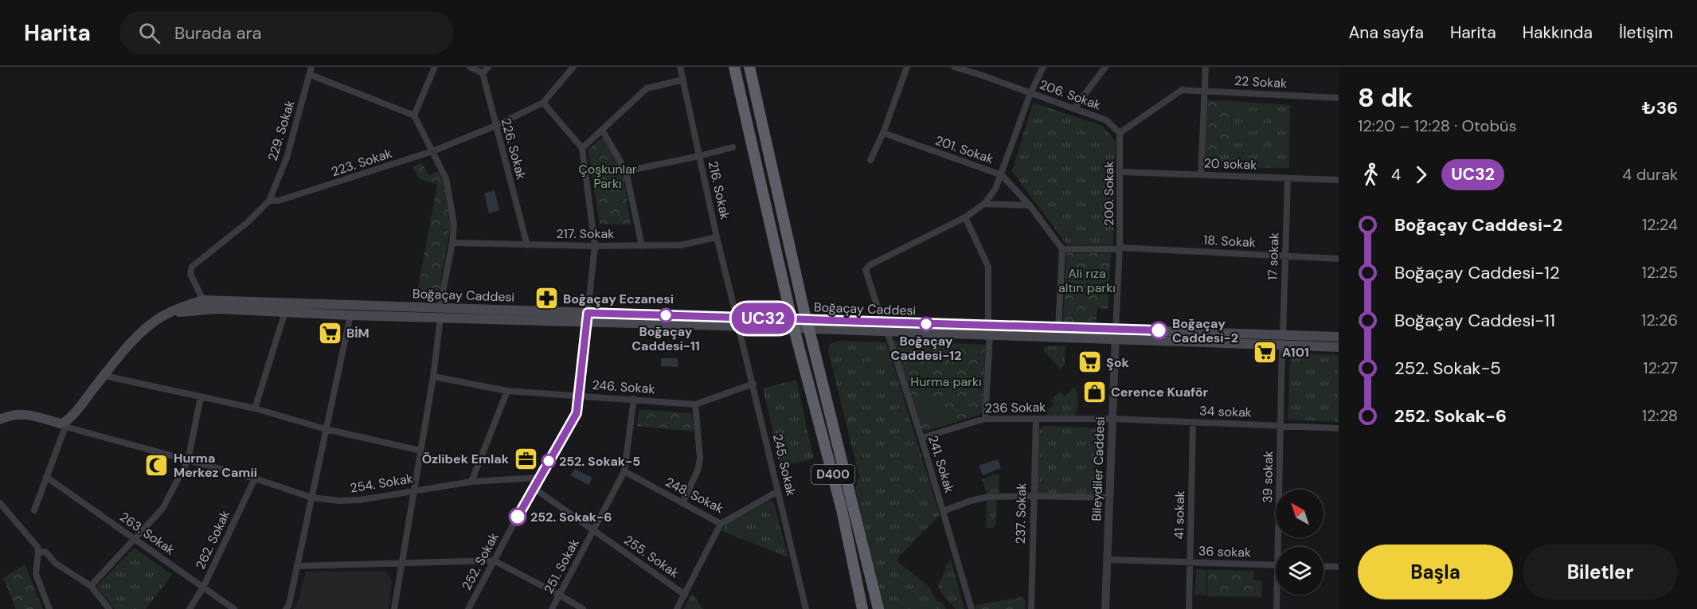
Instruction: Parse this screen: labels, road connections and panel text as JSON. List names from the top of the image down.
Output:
{
  "streets": {
    "highway": ["D400"],
    "main road": ["Boğaçay Caddesi"],
    "street": [
      "22 Sokak",
      "206. Sokak",
      "229. Sokak",
      "226. Sokak",
      "201. Sokak",
      "223. Sokak",
      "20 sokak",
      "216. Sokak",
      "200. Sokak",
      "217. Sokak",
      "18. Sokak",
      "17 sokak",
      "246. Sokak",
      "236 Sokak",
      "34 sokak",
      "241. Sokak",
      "245. Sokak",
      "Bileydiler Caddesi",
      "39 sokak",
      "254. Sokak",
      "248. Sokak",
      "237. Sokak",
      "41 sokak",
      "263. Sokak",
      "262. Sokak",
      "36 sokak",
      "255. Sokak",
      "252. Sokak",
      "251. Sokak"
    ]
  },
  "crossings": [
    ["22 Sokak", "206. Sokak"],
    ["22 Sokak", "200. Sokak"],
    ["206. Sokak", "200. Sokak"],
    ["229. Sokak", "223. Sokak"],
    ["226. Sokak", "223. Sokak"],
    ["226. Sokak", "217. Sokak"],
    ["201. Sokak", "18. Sokak"],
    ["20 sokak", "200. Sokak"],
    ["20 sokak", "17 sokak"],
    ["216. Sokak", "217. Sokak"],
    ["216. Sokak", "Boğaçay Caddesi"],
    ["216. Sokak", "245. Sokak"],
    ["200. Sokak", "18. Sokak"],
    ["200. Sokak", "Boğaçay Caddesi"],
    ["200. Sokak", "Bileydiler Caddesi"],
    ["217. Sokak", "252. Sokak"],
    ["18. Sokak", "17 sokak"],
    ["17 sokak", "Boğaçay Caddesi"],
    ["17 sokak", "39 sokak"],
    ["Boğaçay Caddesi", "241. Sokak"],
    ["Boğaçay Caddesi", "245. Sokak"],
    ["Boğaçay Caddesi", "Bileydiler Caddesi"],
    ["Boğaçay Caddesi", "39 sokak"],
    ["Boğaçay Caddesi", "254. Sokak"],
    ["Boğaçay Caddesi", "252. Sokak"],
    ["246. Sokak", "245. Sokak"],
    ["246. Sokak", "252. Sokak"],
    ["246. Sokak", "251. Sokak"],
    ["236 Sokak", "34 sokak"],
    ["236 Sokak", "241. Sokak"],
    ["236 Sokak", "Bileydiler Caddesi"],
    ["236 Sokak", "237. Sokak"],
    ["34 sokak", "Bileydiler Caddesi"],
    ["34 sokak", "39 sokak"],
    ["34 sokak", "41 sokak"],
    ["245. Sokak", "248. Sokak"],
    ["Bileydiler Caddesi", "36 sokak"],
    ["254. Sokak", "262. Sokak"],
    ["254. Sokak", "252. Sokak"],
    ["248. Sokak", "251. Sokak"],
    ["41 sokak", "36 sokak"],
    ["263. Sokak", "262. Sokak"],
    ["255. Sokak", "252. Sokak"],
    ["255. Sokak", "251. Sokak"]
  ],
  "parks": ["Çoşkunlar Parkı", "Ali rıza altın parkı", "Hurma parkı"],
  "places": {
    "pharmacy": ["Boğaçay Eczanesi"],
    "other": [
      "Boğaçay Caddesi-11",
      "Boğaçay Caddesi-12",
      "Boğaçay Caddesi-2",
      "252. Sokak-5",
      "252. Sokak-6"
    ],
    "supermarket": ["BİM", "A101", "Şok"],
    "shop": ["Cerence Kuaför"],
    "office": ["Özlibek Emlak"],
    "mosque": ["Hurma Merkez Camii"]
  },
  "lines": ["bus line UC32"],
  "north": "top left",
  "page": {
    "header": "Harita",
    "search": "Burada ara",
    "nav": [
      "Ana sayfa",
      "Harita",
      "Hakkında",
      "İletişim"
    ],
    "on_map": "UC32",
    "heading": ["8 dk", "12:20 – 12:28 · Otobüs", "₺36"],
    "legs": ["4", "UC32", "4 durak"],
    "list": [
      {
        "name": "Boğaçay Caddesi-2",
        "value": "12:24"
      },
      {
        "name": "Boğaçay Caddesi-12",
        "value": "12:25"
      },
      {
        "name": "Boğaçay Caddesi-11",
        "value": "12:26"
      },
      {
        "name": "252. Sokak-5",
        "value": "12:27"
      },
      {
        "name": "252. Sokak-6",
        "value": "12:28"
      }
    ],
    "buttons": ["Başla", "Biletler"]
  }
}
